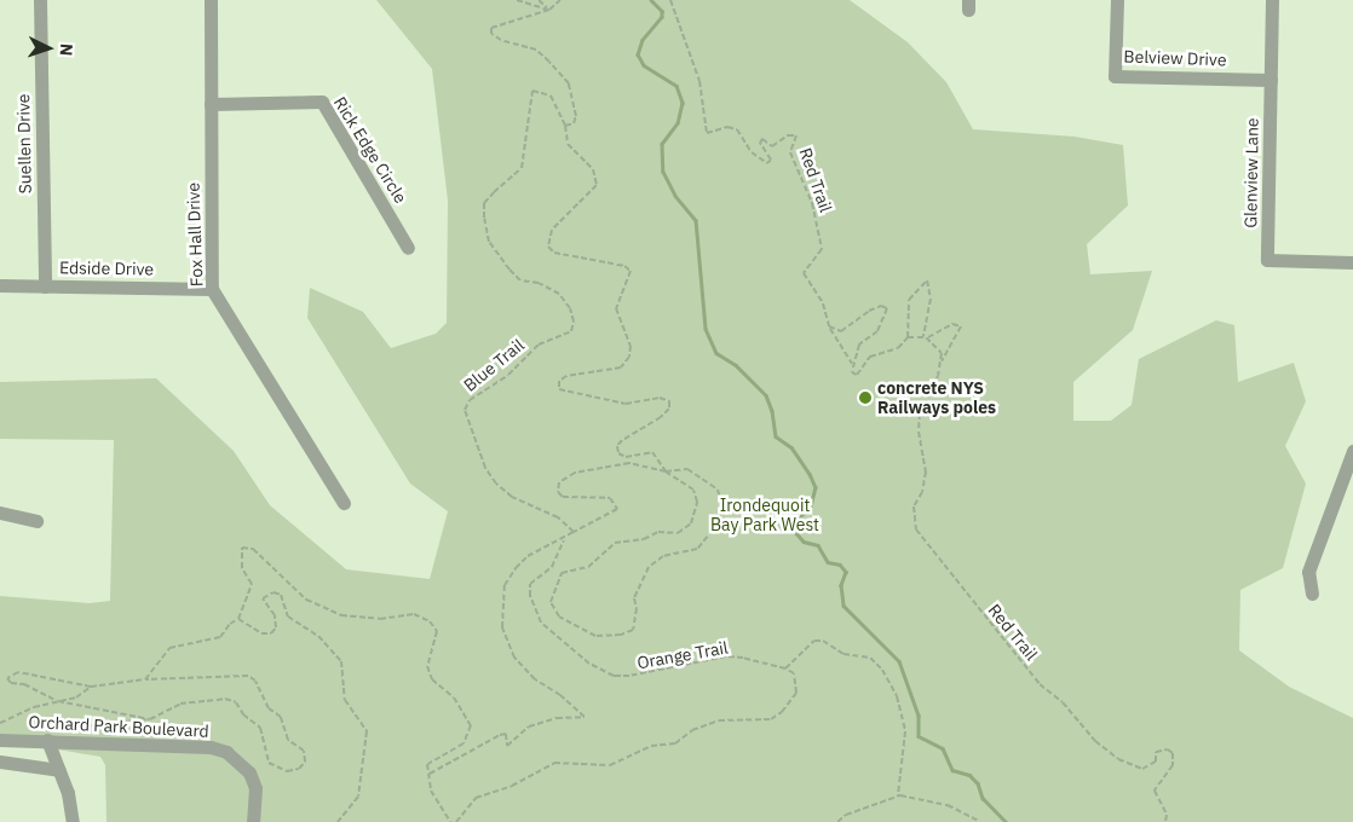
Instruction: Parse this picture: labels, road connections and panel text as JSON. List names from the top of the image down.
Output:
{
  "streets": {
    "street": [
      "Belview Drive",
      "Suellen Drive",
      "Rick Edge Circle",
      "Glenview Lane",
      "Fox Hall Drive",
      "Edside Drive",
      "Orchard Park Boulevard"
    ],
    "path": ["Red Trail", "Blue Trail", "Orange Trail"]
  },
  "crossings": [
    ["Belview Drive", "Glenview Lane"],
    ["Suellen Drive", "Edside Drive"],
    ["Rick Edge Circle", "Fox Hall Drive"],
    ["Fox Hall Drive", "Edside Drive"]
  ],
  "parks": ["Irondequoit Bay Park West"],
  "places": ["concrete NYS Railways poles"],
  "north": "right"
}
